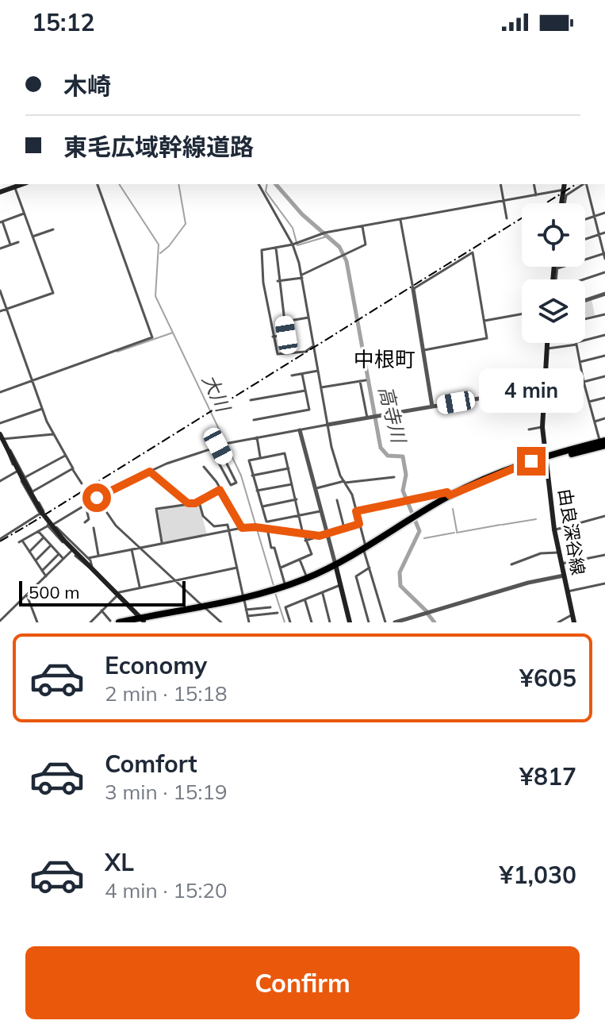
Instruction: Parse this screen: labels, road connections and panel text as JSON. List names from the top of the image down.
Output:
{
  "streets": {
    "main road": ["由良深谷線"]
  },
  "districts": ["中根町"],
  "water": ["大川", "高寺川"],
  "scale_bar": "500 m",
  "page": {
    "status": "15:12",
    "banner": ["木崎", "東毛広域幹線道路"],
    "bubble": "4 min",
    "scale": "500 m",
    "list": [
      {
        "name": "Economy",
        "note": "2 min · 15:18",
        "value": "¥605"
      },
      {
        "name": "Comfort",
        "note": "3 min · 15:19",
        "value": "¥817"
      },
      {
        "name": "XL",
        "note": "4 min · 15:20",
        "value": "¥1,030"
      }
    ],
    "buttons": "Confirm"
  }
}
